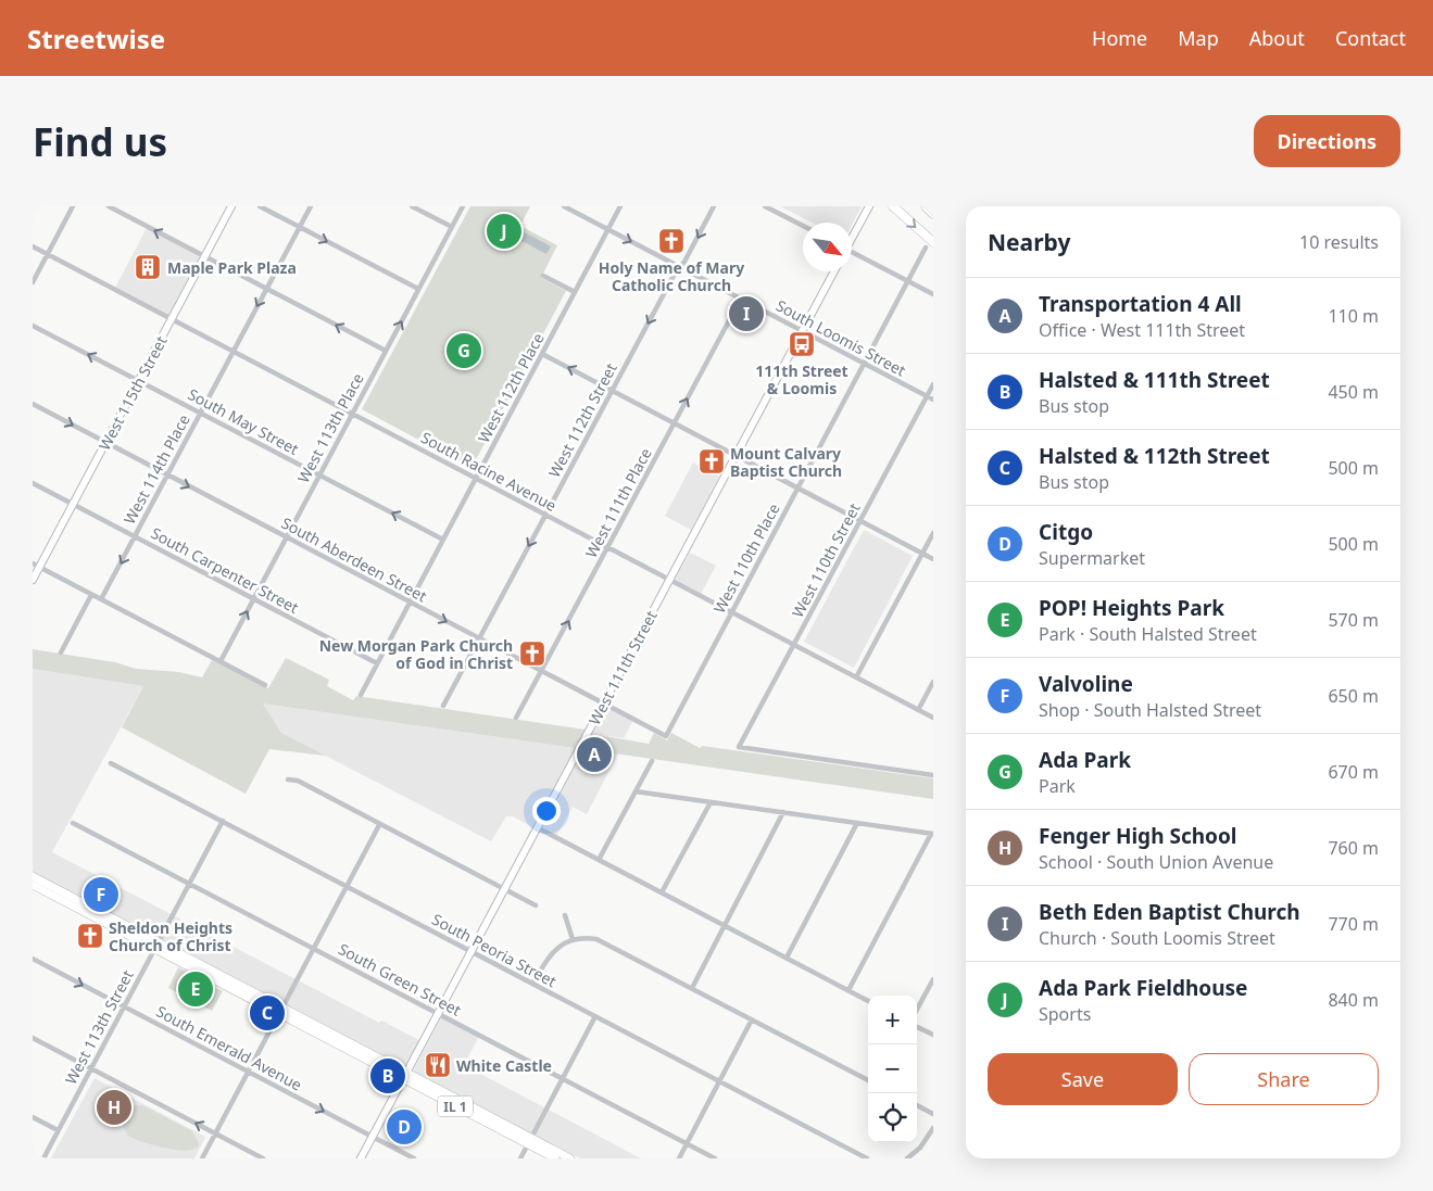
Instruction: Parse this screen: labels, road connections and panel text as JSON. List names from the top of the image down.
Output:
{
  "streets": {
    "main road": ["West 115th Street", "West 111th Street", "IL 1"],
    "street": [
      "South Loomis Street",
      "West 112th Place",
      "West 112th Street",
      "South May Street",
      "West 113th Place",
      "West 114th Place",
      "South Racine Avenue",
      "West 111th Place",
      "West 110th Place",
      "South Aberdeen Street",
      "West 110th Street",
      "South Carpenter Street",
      "South Peoria Street",
      "South Green Street",
      "West 113th Street",
      "South Emerald Avenue"
    ]
  },
  "crossings": [
    ["South Loomis Street", "West 112th Place"],
    ["South Loomis Street", "West 112th Street"],
    ["South Loomis Street", "West 111th Place"],
    ["South Loomis Street", "West 110th Place"],
    ["South Loomis Street", "West 110th Street"],
    ["South Loomis Street", "West 111th Street"],
    ["West 112th Place", "South May Street"],
    ["West 112th Place", "South Racine Avenue"],
    ["West 112th Place", "South Aberdeen Street"],
    ["West 112th Place", "South Carpenter Street"],
    ["West 115th Street", "South May Street"],
    ["West 115th Street", "South Racine Avenue"],
    ["West 115th Street", "South Aberdeen Street"],
    ["West 115th Street", "South Carpenter Street"],
    ["West 112th Street", "South Racine Avenue"],
    ["West 112th Street", "South Aberdeen Street"],
    ["South May Street", "West 113th Place"],
    ["South May Street", "West 114th Place"],
    ["West 113th Place", "South Racine Avenue"],
    ["West 113th Place", "South Aberdeen Street"],
    ["West 113th Place", "South Carpenter Street"],
    ["West 114th Place", "South Racine Avenue"],
    ["West 114th Place", "South Aberdeen Street"],
    ["West 114th Place", "South Carpenter Street"],
    ["South Racine Avenue", "West 111th Place"],
    ["South Racine Avenue", "West 110th Place"],
    ["South Racine Avenue", "West 110th Street"],
    ["South Racine Avenue", "West 111th Street"],
    ["West 111th Place", "South Aberdeen Street"],
    ["West 110th Place", "South Aberdeen Street"],
    ["South Aberdeen Street", "West 111th Street"],
    ["West 111th Street", "South Peoria Street"],
    ["West 111th Street", "South Green Street"],
    ["West 111th Street", "South Emerald Avenue"],
    ["West 111th Street", "IL 1"],
    ["South Peoria Street", "West 113th Street"],
    ["South Green Street", "West 113th Street"],
    ["West 113th Street", "South Emerald Avenue"],
    ["West 113th Street", "IL 1"]
  ],
  "one_way": [
    "West 112th Street",
    "South May Street",
    "West 111th Place",
    "South Aberdeen Street",
    "South Emerald Avenue"
  ],
  "places": {
    "church": [
      "Holy Name of Mary Catholic Church",
      "Mount Calvary Baptist Church",
      "New Morgan Park Church of God in Christ",
      "Sheldon Heights Church of Christ"
    ],
    "building": ["Maple Park Plaza"],
    "bus stop": ["111th Street & Loomis"],
    "restaurant": ["White Castle"]
  },
  "north": "bottom right",
  "page": {
    "header": "Streetwise",
    "nav": [
      "Home",
      "Map",
      "About",
      "Contact"
    ],
    "buttons": [
      "Directions",
      ["Save", "Share"]
    ],
    "title": "Find us",
    "heading": ["Nearby", "10 results"],
    "pins": [
      "J",
      "I",
      "G",
      "A",
      "F",
      "E",
      "C",
      "B",
      "H",
      "D"
    ],
    "list": [
      {
        "mark": "A",
        "name": "Transportation 4 All",
        "note": "Office · West 111th Street",
        "value": "110 m"
      },
      {
        "mark": "B",
        "name": "Halsted & 111th Street",
        "note": "Bus stop",
        "value": "450 m"
      },
      {
        "mark": "C",
        "name": "Halsted & 112th Street",
        "note": "Bus stop",
        "value": "500 m"
      },
      {
        "mark": "D",
        "name": "Citgo",
        "note": "Supermarket",
        "value": "500 m"
      },
      {
        "mark": "E",
        "name": "POP! Heights Park",
        "note": "Park · South Halsted Street",
        "value": "570 m"
      },
      {
        "mark": "F",
        "name": "Valvoline",
        "note": "Shop · South Halsted Street",
        "value": "650 m"
      },
      {
        "mark": "G",
        "name": "Ada Park",
        "note": "Park",
        "value": "670 m"
      },
      {
        "mark": "H",
        "name": "Fenger High School",
        "note": "School · South Union Avenue",
        "value": "760 m"
      },
      {
        "mark": "I",
        "name": "Beth Eden Baptist Church",
        "note": "Church · South Loomis Street",
        "value": "770 m"
      },
      {
        "mark": "J",
        "name": "Ada Park Fieldhouse",
        "note": "Sports",
        "value": "840 m"
      }
    ],
    "map_buttons": ["+", "−"]
  }
}
